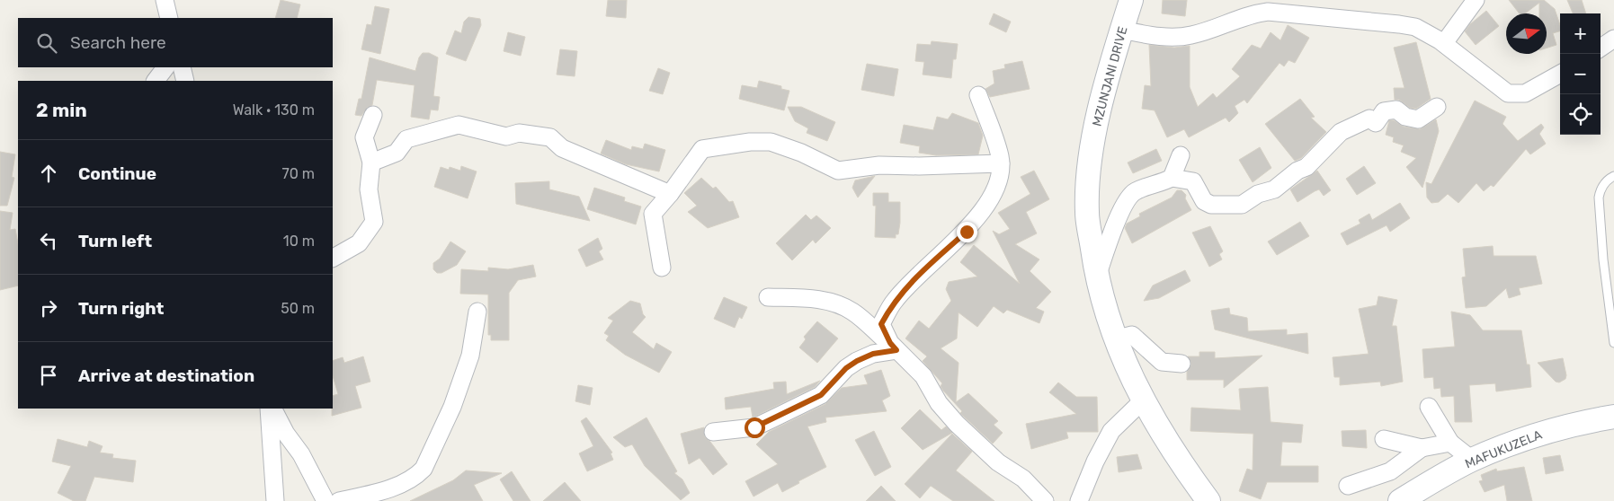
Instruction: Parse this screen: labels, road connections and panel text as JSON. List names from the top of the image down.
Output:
{
  "streets": {
    "main road": ["MZUNJANI DRIVE", "MAFUKUZELA"]
  },
  "north": "right",
  "page": {
    "map_buttons": ["+", "−"],
    "search": "Search here",
    "heading": ["2 min", "Walk · 130 m"],
    "list": [
      ["Continue", "70 m"],
      ["Turn left", "10 m"],
      ["Turn right", "50 m"],
      "Arrive at destination"
    ]
  }
}
